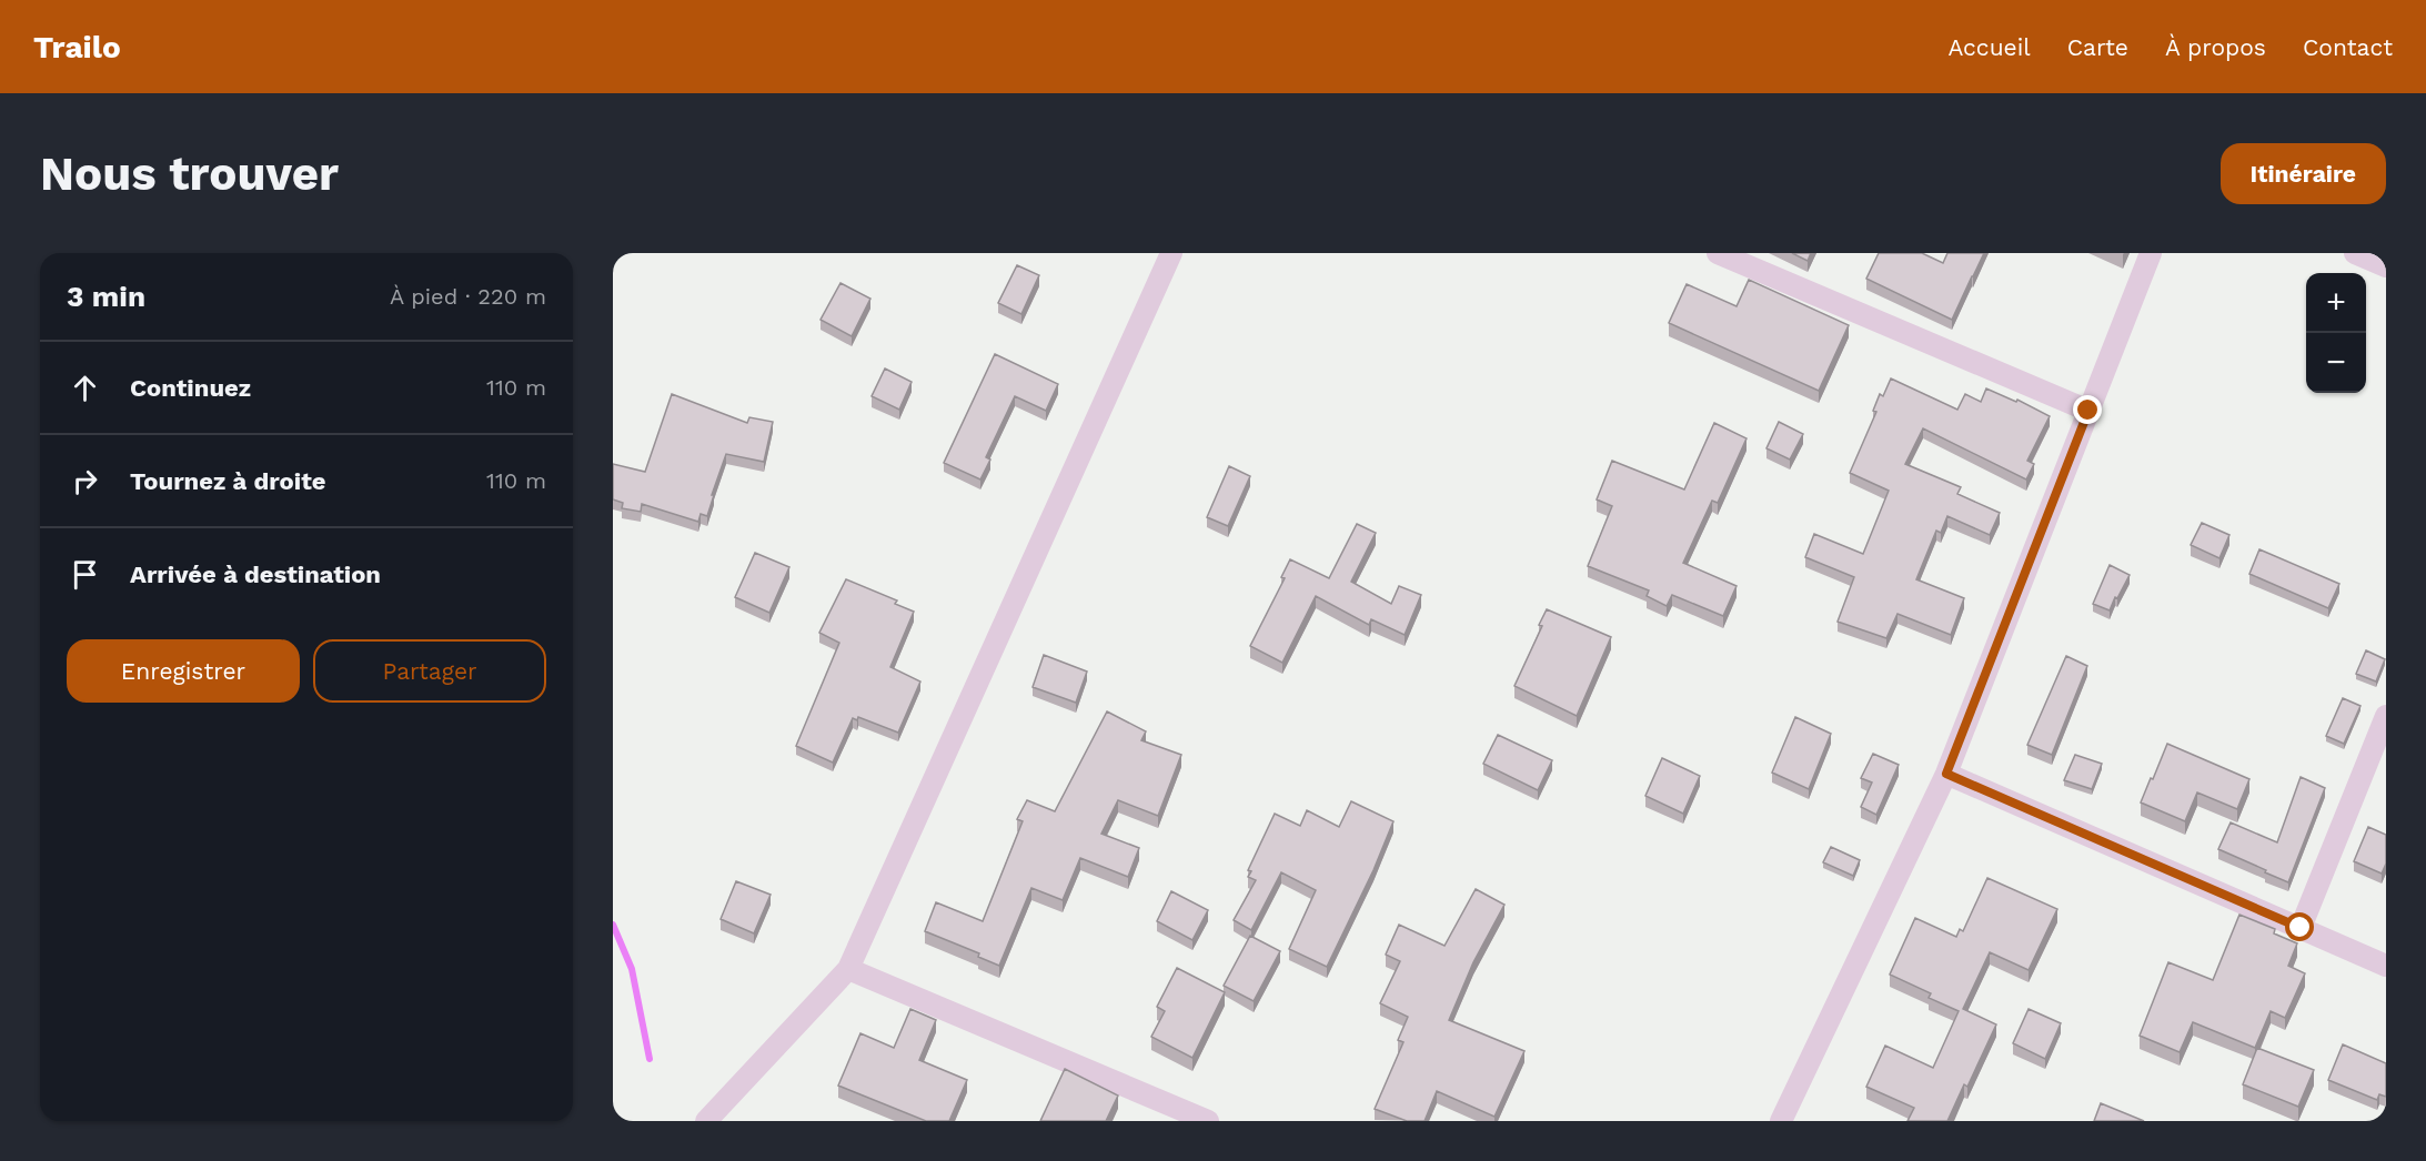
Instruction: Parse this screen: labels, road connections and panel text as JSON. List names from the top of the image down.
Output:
{
  "page": {
    "header": "Trailo",
    "nav": [
      "Accueil",
      "Carte",
      "À propos",
      "Contact"
    ],
    "buttons": [
      "Itinéraire",
      ["Enregistrer", "Partager"]
    ],
    "title": "Nous trouver",
    "heading": ["3 min", "À pied · 220 m"],
    "map_buttons": ["+", "−"],
    "list": [
      ["Continuez", "110 m"],
      ["Tournez à droite", "110 m"],
      "Arrivée à destination"
    ]
  }
}
